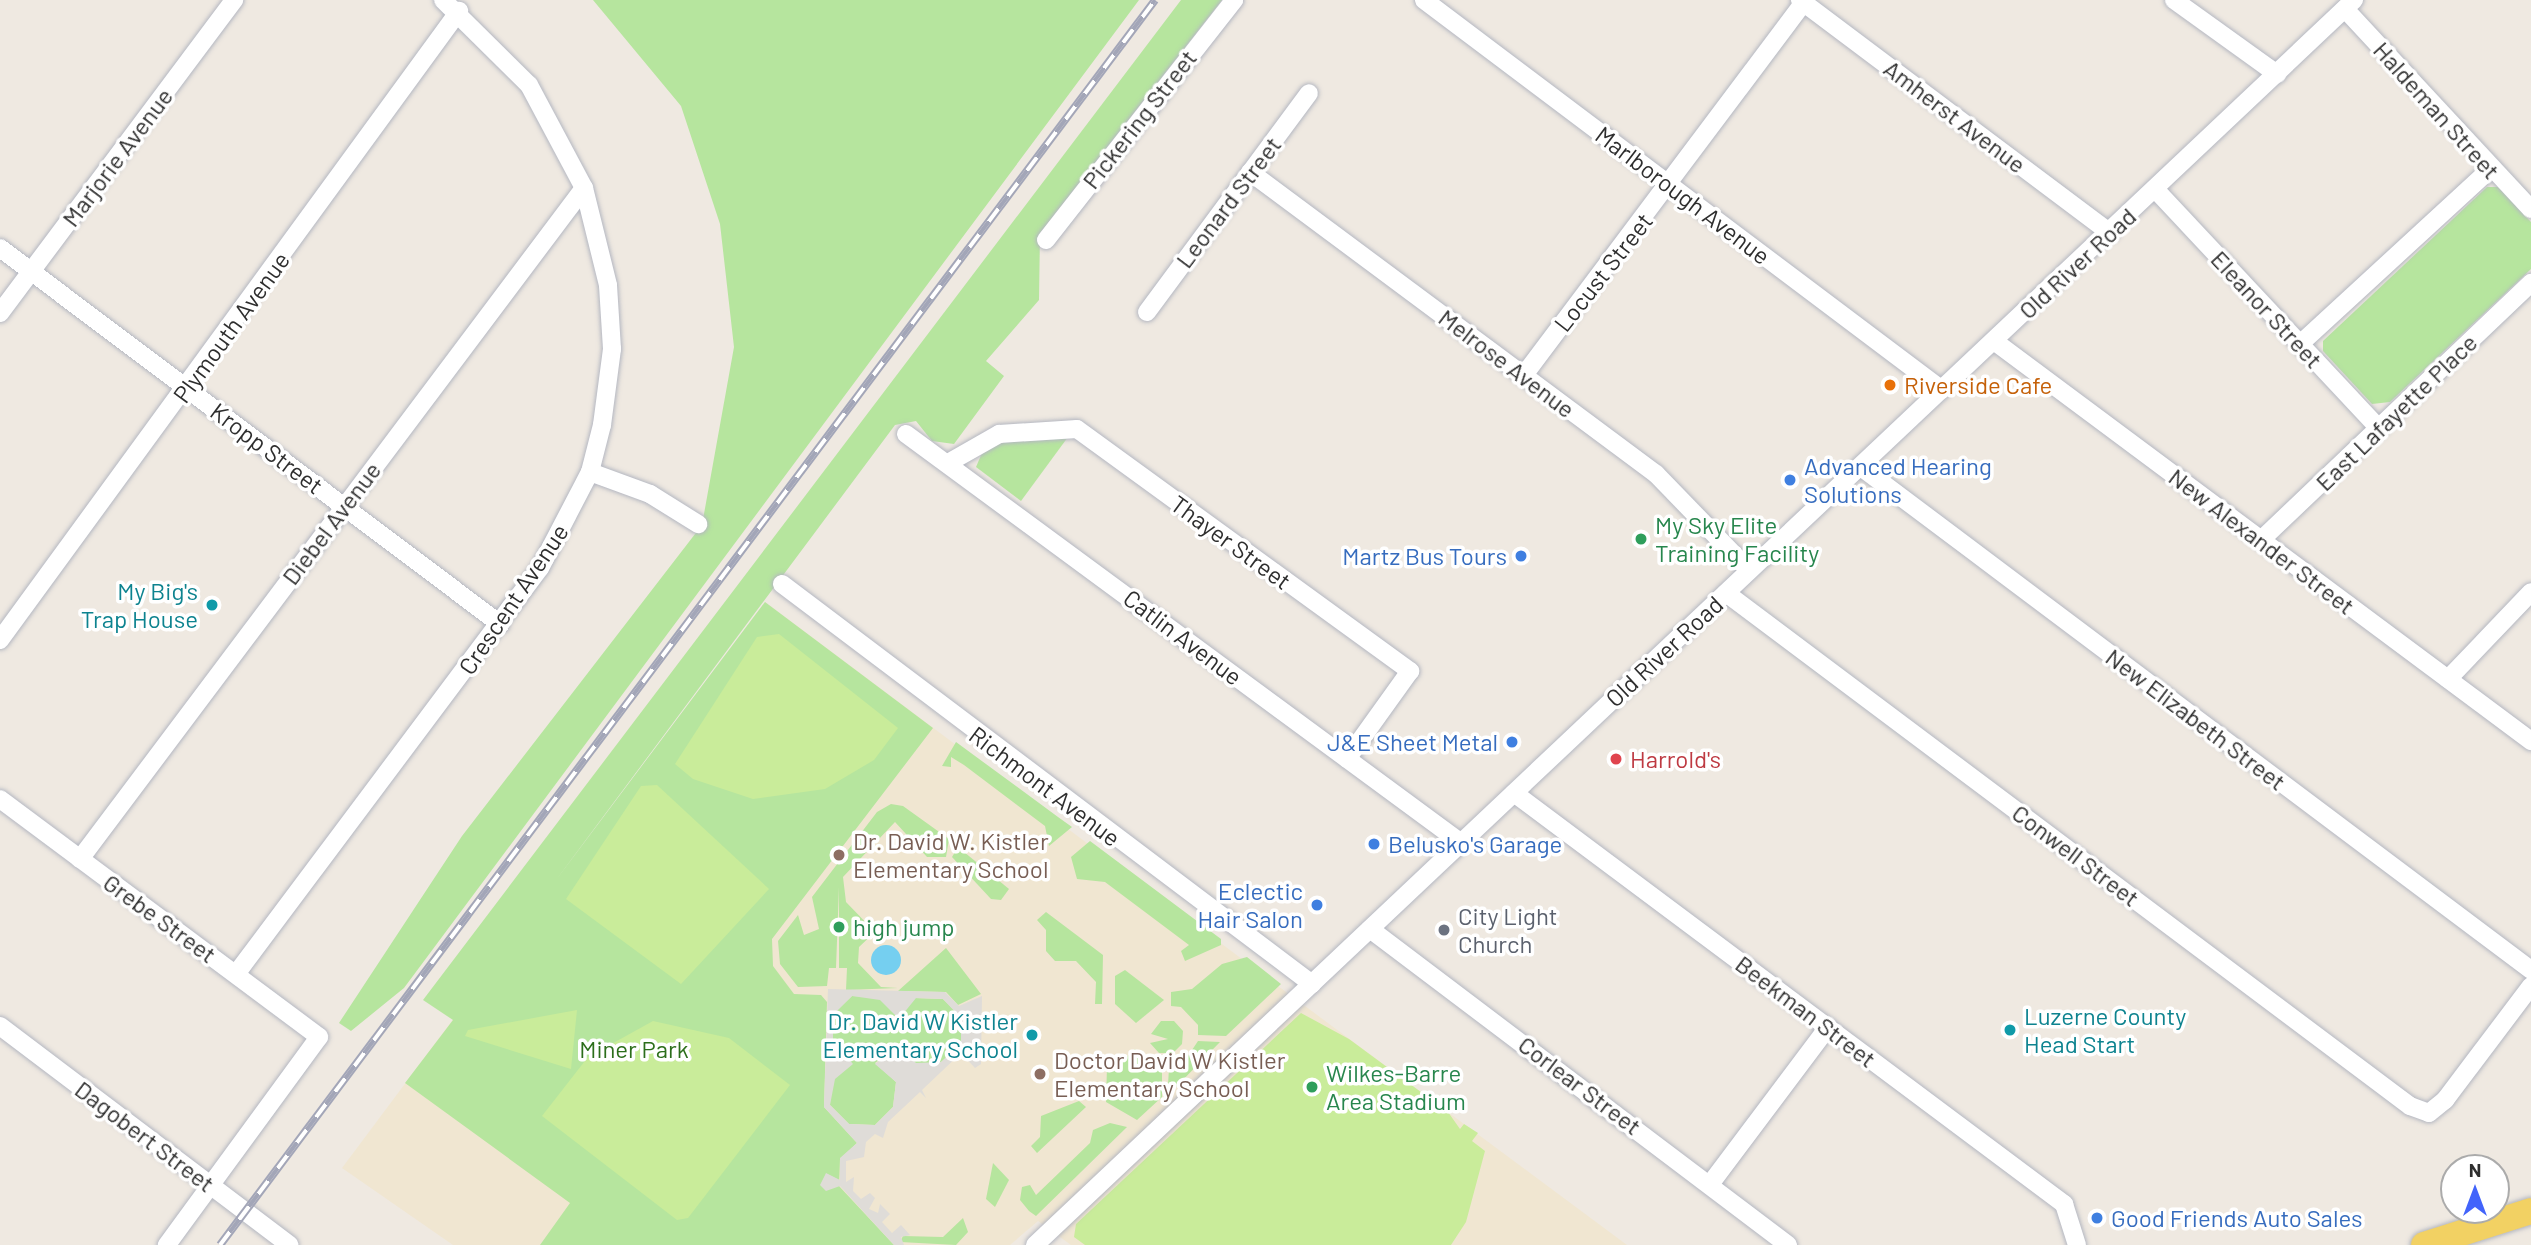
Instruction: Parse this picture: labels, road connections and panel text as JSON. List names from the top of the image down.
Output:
{
  "streets": {
    "street": [
      "Haldeman Street",
      "Amherst Avenue",
      "Pickering Street",
      "Marjorie Avenue",
      "Marlborough Avenue",
      "Leonard Street",
      "Old River Road",
      "Locust Street",
      "Eleanor Street",
      "Plymouth Avenue",
      "Melrose Avenue",
      "East Lafayette Place",
      "Kropp Street",
      "Diebel Avenue",
      "New Alexander Street",
      "Thayer Street",
      "Crescent Avenue",
      "Catlin Avenue",
      "New Elizabeth Street",
      "Richmont Avenue",
      "Conwell Street",
      "Grebe Street",
      "Beekman Street",
      "Corlear Street",
      "Dagobert Street"
    ]
  },
  "crossings": [
    ["Haldeman Street", "Old River Road"],
    ["Amherst Avenue", "Old River Road"],
    ["Amherst Avenue", "Locust Street"],
    ["Marjorie Avenue", "Kropp Street"],
    ["Marlborough Avenue", "Old River Road"],
    ["Marlborough Avenue", "Locust Street"],
    ["Leonard Street", "Melrose Avenue"],
    ["Old River Road", "Eleanor Street"],
    ["Old River Road", "Melrose Avenue"],
    ["Old River Road", "New Alexander Street"],
    ["Old River Road", "Catlin Avenue"],
    ["Old River Road", "New Elizabeth Street"],
    ["Old River Road", "Richmont Avenue"],
    ["Old River Road", "Conwell Street"],
    ["Old River Road", "Beekman Street"],
    ["Old River Road", "Corlear Street"],
    ["Locust Street", "Melrose Avenue"],
    ["Eleanor Street", "East Lafayette Place"],
    ["Plymouth Avenue", "Kropp Street"],
    ["Plymouth Avenue", "Crescent Avenue"],
    ["East Lafayette Place", "New Alexander Street"],
    ["Kropp Street", "Diebel Avenue"],
    ["Kropp Street", "Crescent Avenue"],
    ["Diebel Avenue", "Crescent Avenue"],
    ["Diebel Avenue", "Grebe Street"],
    ["Thayer Street", "Catlin Avenue"],
    ["Crescent Avenue", "Grebe Street"],
    ["Grebe Street", "Dagobert Street"]
  ],
  "parks": ["Miner Park"],
  "places": [
    "Riverside Cafe",
    "Advanced Hearing Solutions",
    "My Sky Elite Training Facility",
    "Martz Bus Tours",
    "My Big's Trap House",
    "J&E Sheet Metal",
    "Harrold's",
    "Belusko's Garage",
    "Dr. David W. Kistler Elementary School",
    "Eclectic Hair Salon",
    "high jump",
    "City Light Church",
    "Luzerne County Head Start",
    "Dr. David W Kistler Elementary School",
    "Doctor David W Kistler Elementary School",
    "Wilkes-Barre Area Stadium",
    "Good Friends Auto Sales"
  ],
  "north": "top"
}
